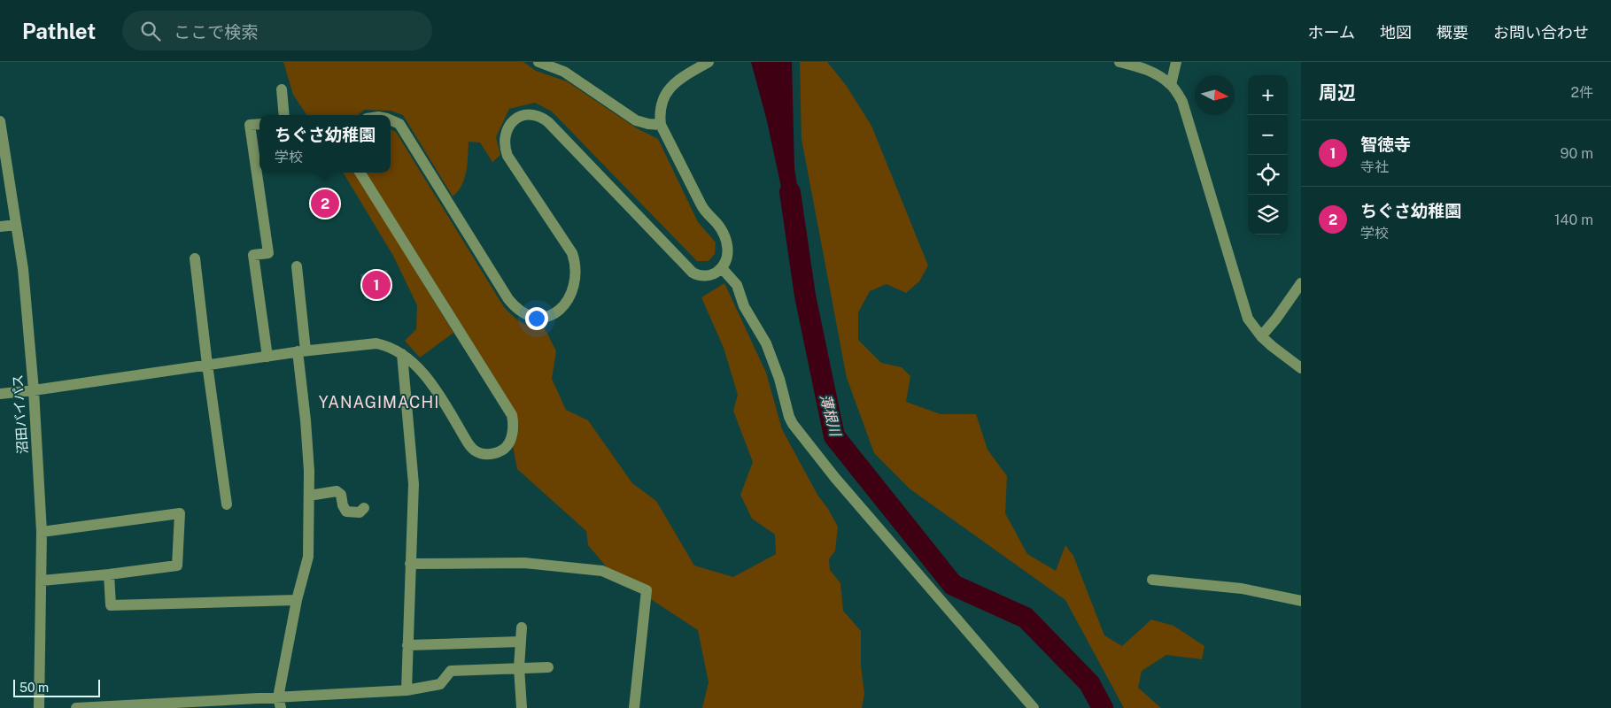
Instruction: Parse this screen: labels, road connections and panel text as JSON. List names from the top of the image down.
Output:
{
  "streets": {
    "street": ["沼田バイパス"]
  },
  "districts": ["YANAGIMACHI"],
  "water": ["薄根川"],
  "scale_bar": "50 m",
  "north": "right",
  "page": {
    "header": "Pathlet",
    "search": "ここで検索",
    "nav": [
      "ホーム",
      "地図",
      "概要",
      "お問い合わせ"
    ],
    "heading": ["周辺", "2件"],
    "map_buttons": ["+", "−"],
    "popup": ["ちぐさ幼稚園", "学校"],
    "list": [
      {
        "mark": "1",
        "name": "智徳寺",
        "note": "寺社",
        "value": "90 m"
      },
      {
        "mark": "2",
        "name": "ちぐさ幼稚園",
        "note": "学校",
        "value": "140 m"
      }
    ],
    "pins": ["2", "1"],
    "scale": "50 m"
  }
}
